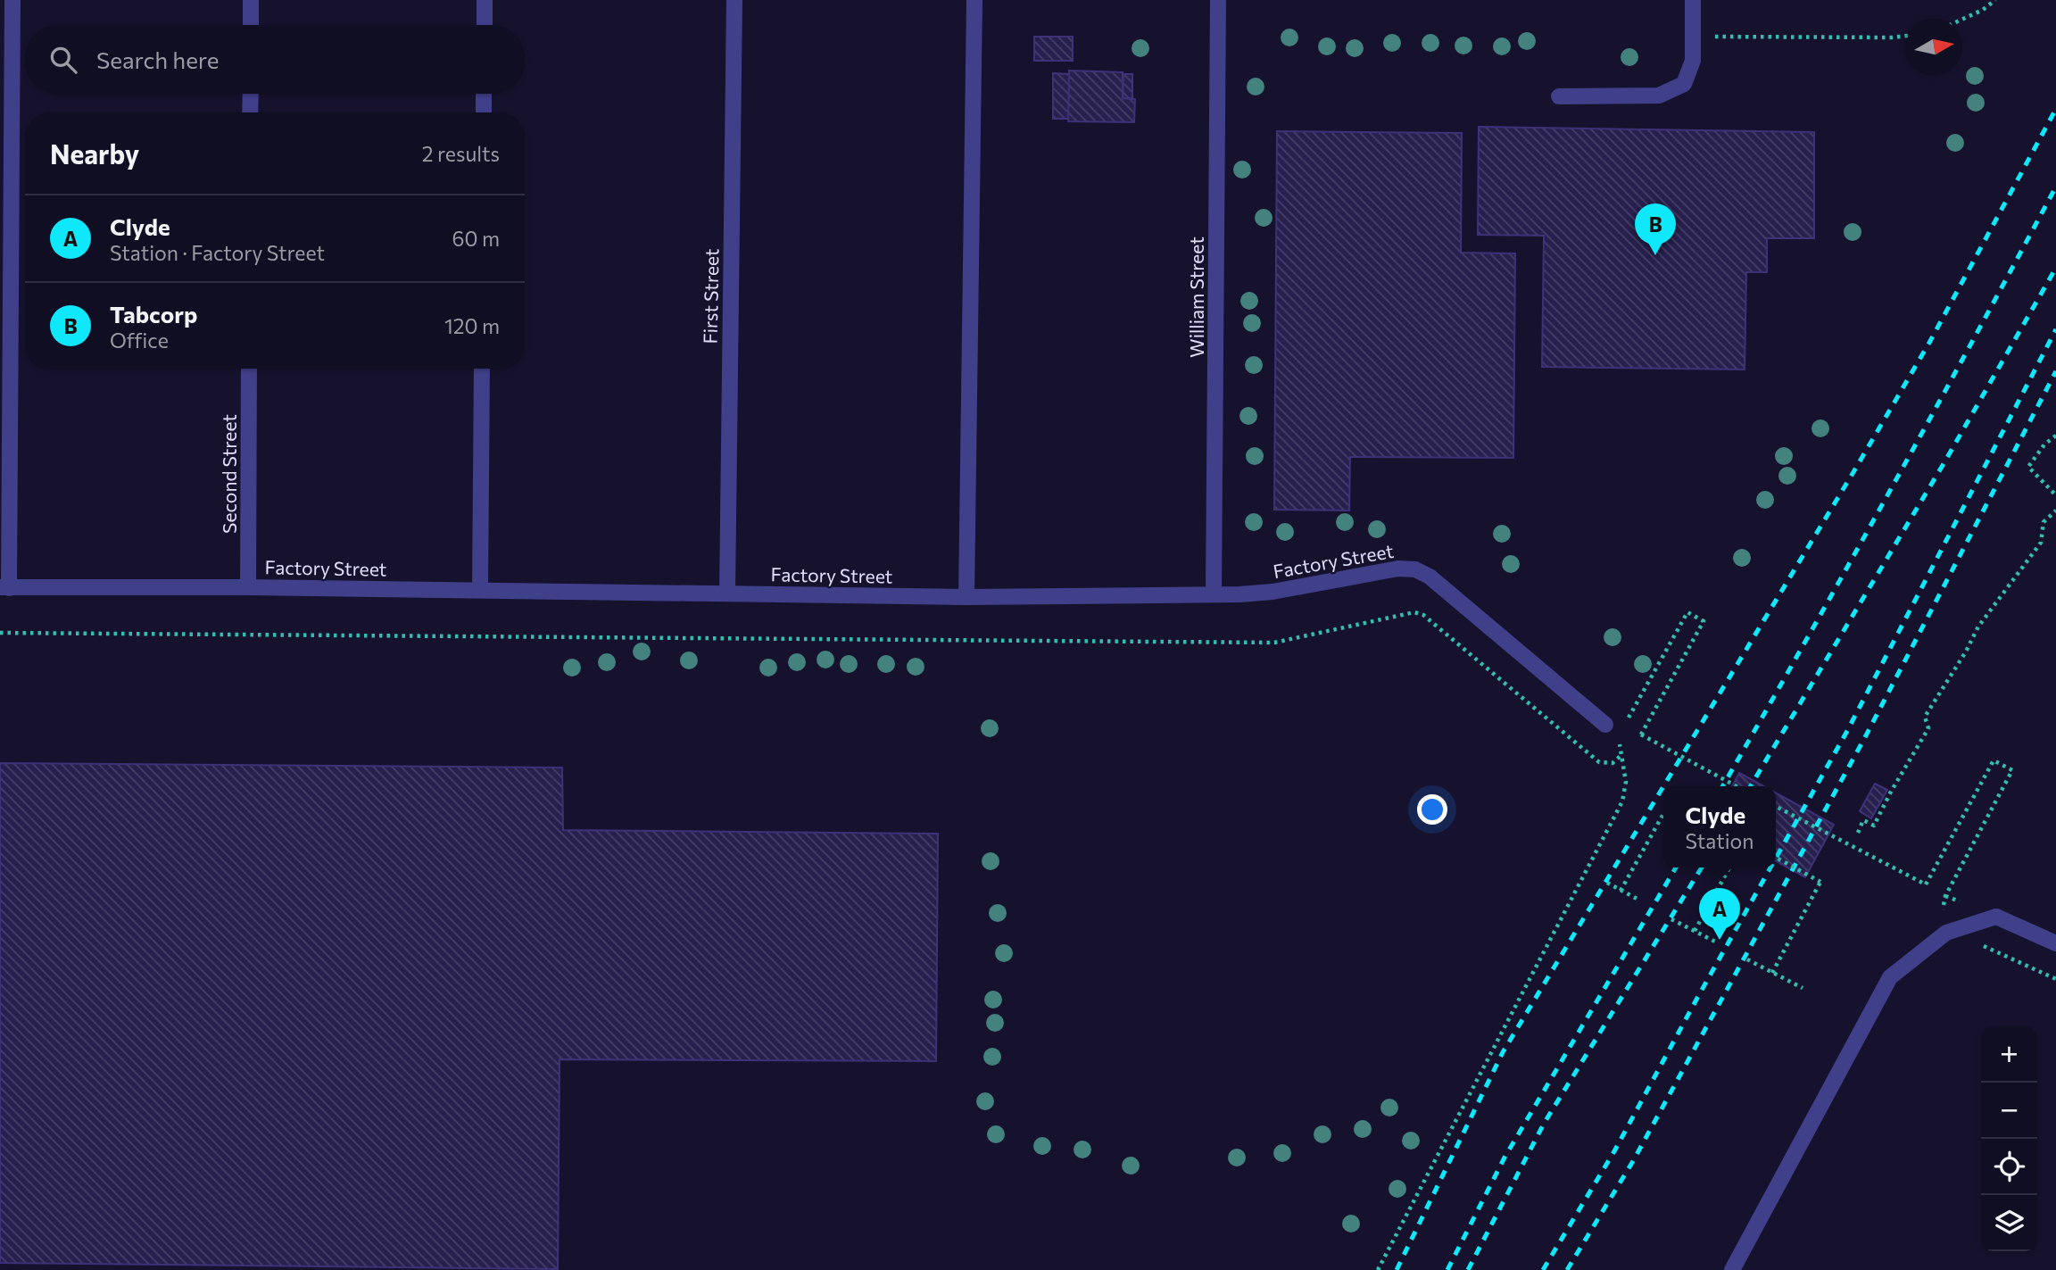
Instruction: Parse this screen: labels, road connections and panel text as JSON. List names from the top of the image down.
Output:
{
  "streets": {
    "street": [
      "First Street",
      "William Street",
      "Second Street",
      "Factory Street"
    ]
  },
  "crossings": [
    ["First Street", "Factory Street"],
    ["William Street", "Factory Street"],
    ["Second Street", "Factory Street"]
  ],
  "north": "right",
  "page": {
    "search": "Search here",
    "heading": ["Nearby", "2 results"],
    "list": [
      {
        "mark": "A",
        "name": "Clyde",
        "note": "Station · Factory Street",
        "value": "60 m"
      },
      {
        "mark": "B",
        "name": "Tabcorp",
        "note": "Office",
        "value": "120 m"
      }
    ],
    "pins": ["B", "A"],
    "popup": ["Clyde", "Station"],
    "map_buttons": ["+", "−"]
  }
}
